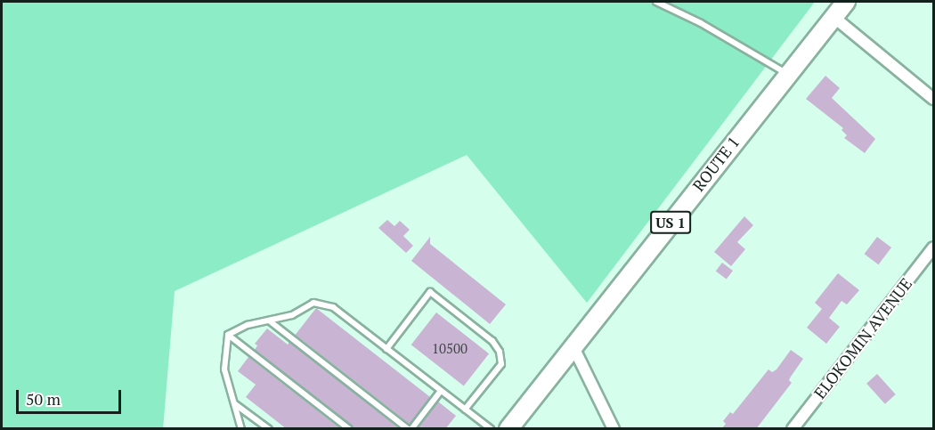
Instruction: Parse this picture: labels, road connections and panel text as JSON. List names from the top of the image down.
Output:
{
  "streets": {
    "main road": ["ROUTE 1", "US 1"],
    "street": ["ELOKOMIN AVENUE"]
  },
  "house_numbers": ["10500"],
  "scale_bar": "50 m"
}
